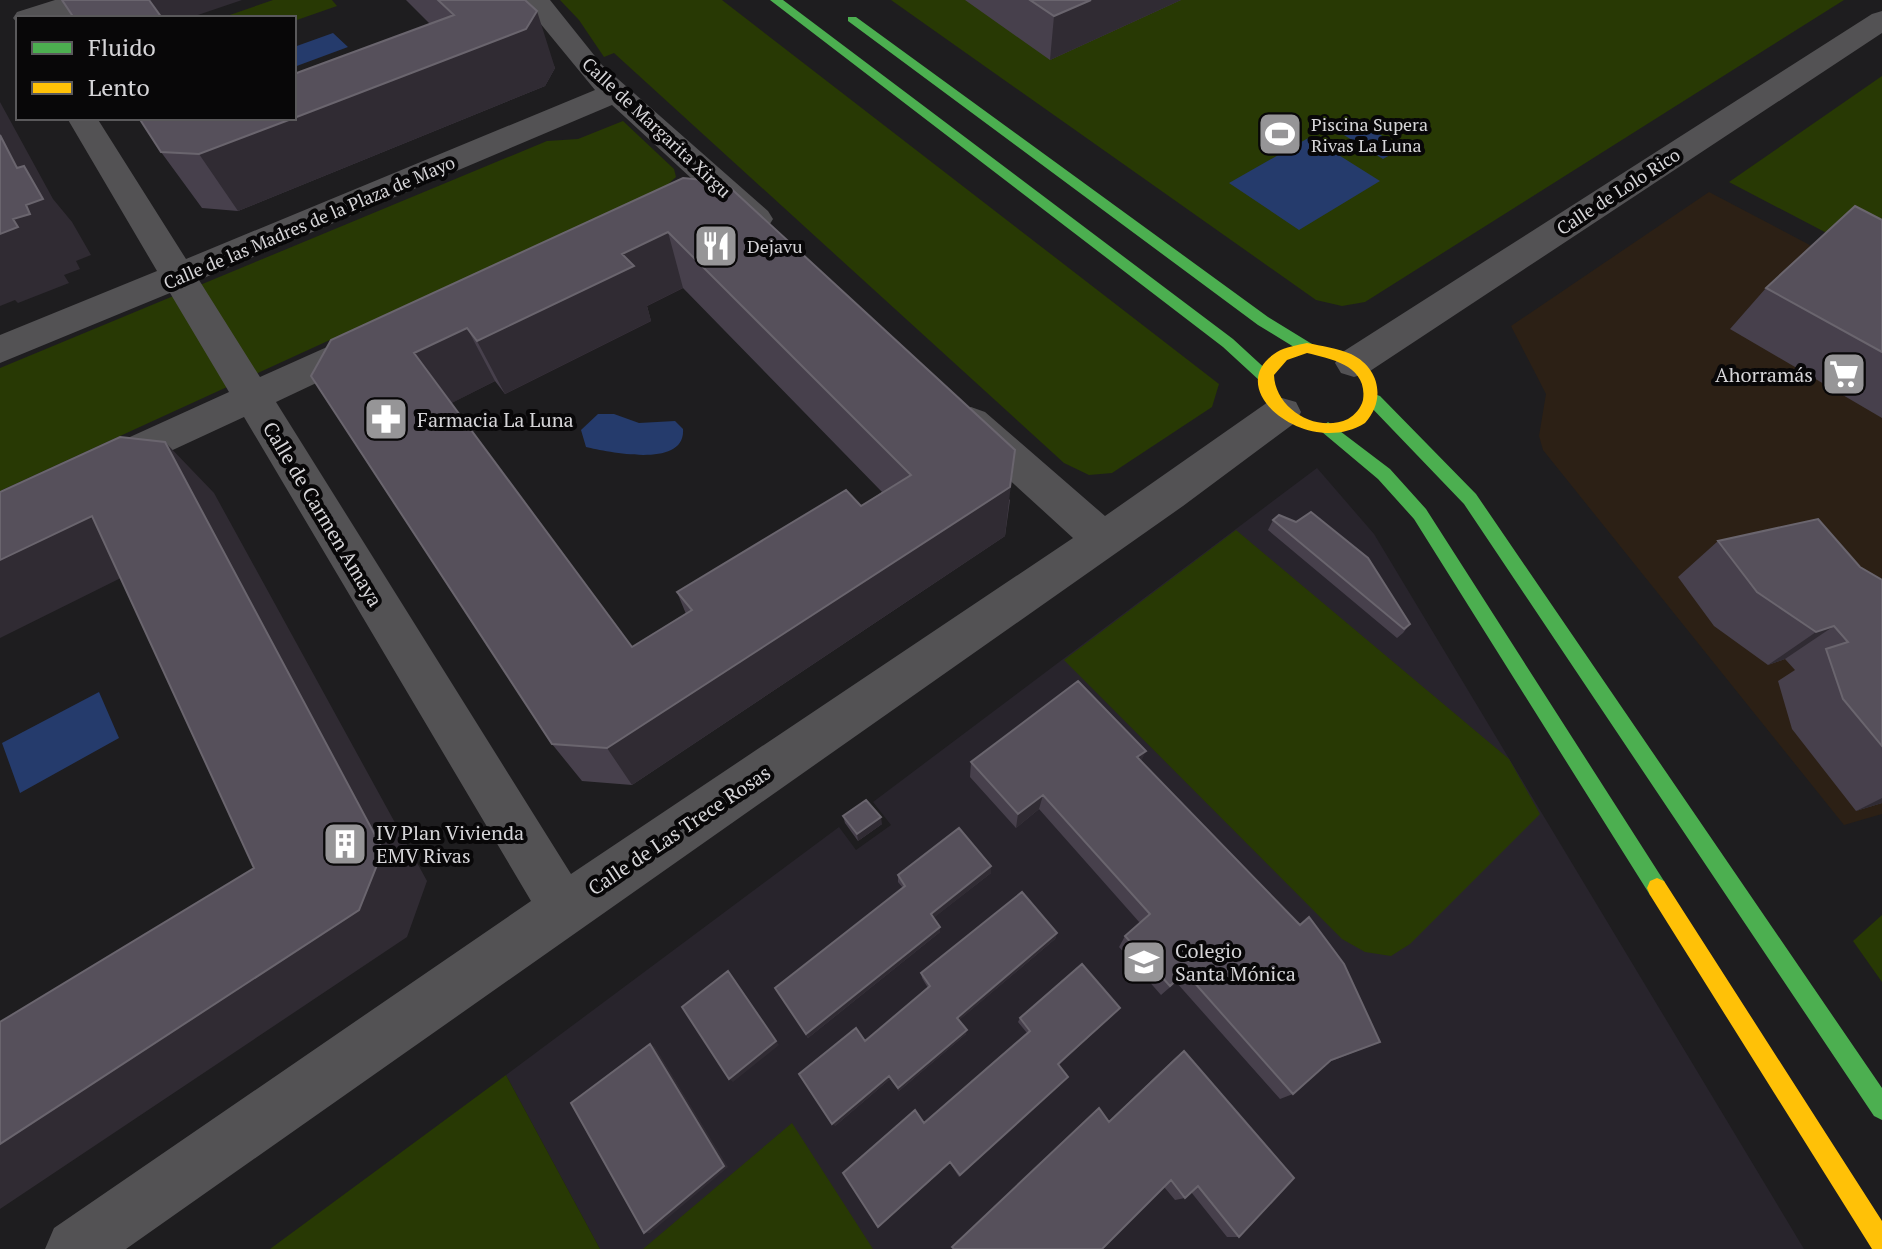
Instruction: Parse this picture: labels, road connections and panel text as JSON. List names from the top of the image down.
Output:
{
  "streets": {
    "street": [
      "Calle de Margarita Xirgu",
      "Calle de Lolo Rico",
      "Calle de las Madres de la Plaza de Mayo",
      "Calle de Carmen Amaya",
      "Calle de Las Trece Rosas"
    ]
  },
  "crossings": [
    ["Calle de Margarita Xirgu", "Calle de las Madres de la Plaza de Mayo"],
    ["Calle de Lolo Rico", "Calle de Las Trece Rosas"],
    ["Calle de las Madres de la Plaza de Mayo", "Calle de Carmen Amaya"],
    ["Calle de Carmen Amaya", "Calle de Las Trece Rosas"]
  ],
  "places": {
    "sports": ["Piscina Supera Rivas La Luna"],
    "restaurant": ["Dejavu"],
    "supermarket": ["Ahorramás"],
    "pharmacy": ["Farmacia La Luna"],
    "building": ["IV Plan Vivienda EMV Rivas"],
    "school or university": ["Colegio Santa Mónica"]
  },
  "legend": ["Fluido", "Lento"]
}
